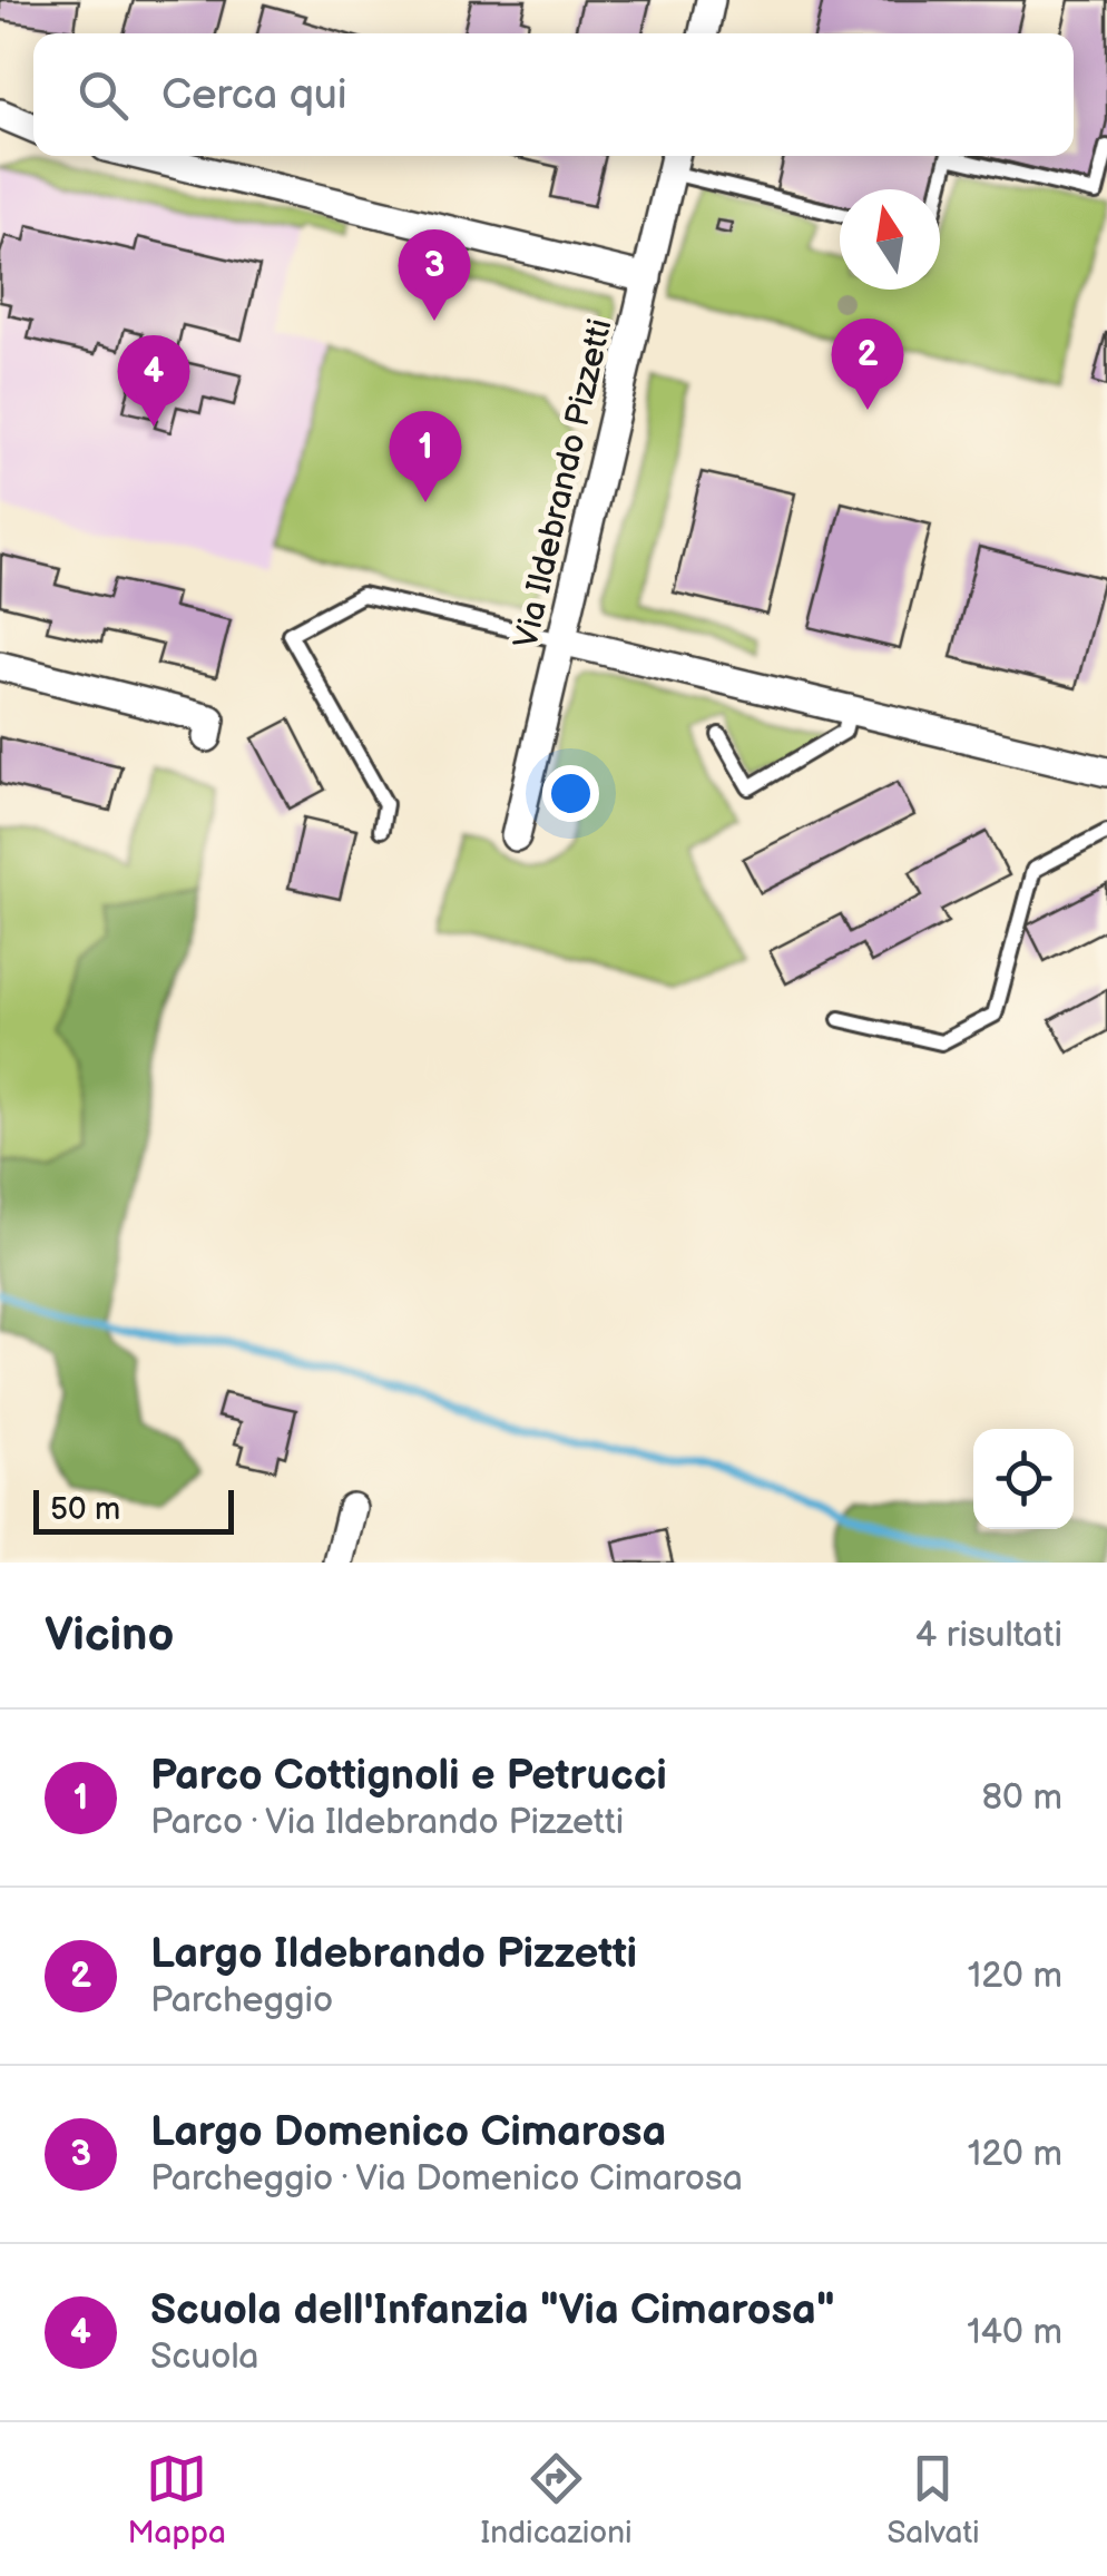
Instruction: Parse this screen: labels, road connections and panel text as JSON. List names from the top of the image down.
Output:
{
  "streets": {
    "street": ["Via Ildebrando Pizzetti"]
  },
  "scale_bar": "50 m",
  "north": "top",
  "page": {
    "search": "Cerca qui",
    "pins": [
      "3",
      "2",
      "4",
      "1"
    ],
    "scale": "50 m",
    "heading": ["Vicino", "4 risultati"],
    "list": [
      {
        "mark": "1",
        "name": "Parco Cottignoli e Petrucci",
        "note": "Parco · Via Ildebrando Pizzetti",
        "value": "80 m"
      },
      {
        "mark": "2",
        "name": "Largo Ildebrando Pizzetti",
        "note": "Parcheggio",
        "value": "120 m"
      },
      {
        "mark": "3",
        "name": "Largo Domenico Cimarosa",
        "note": "Parcheggio · Via Domenico Cimarosa",
        "value": "120 m"
      },
      {
        "mark": "4",
        "name": "Scuola dell'Infanzia \"Via Cimarosa\"",
        "note": "Scuola",
        "value": "140 m"
      }
    ],
    "nav": ["Mappa", "Indicazioni", "Salvati"]
  }
}
